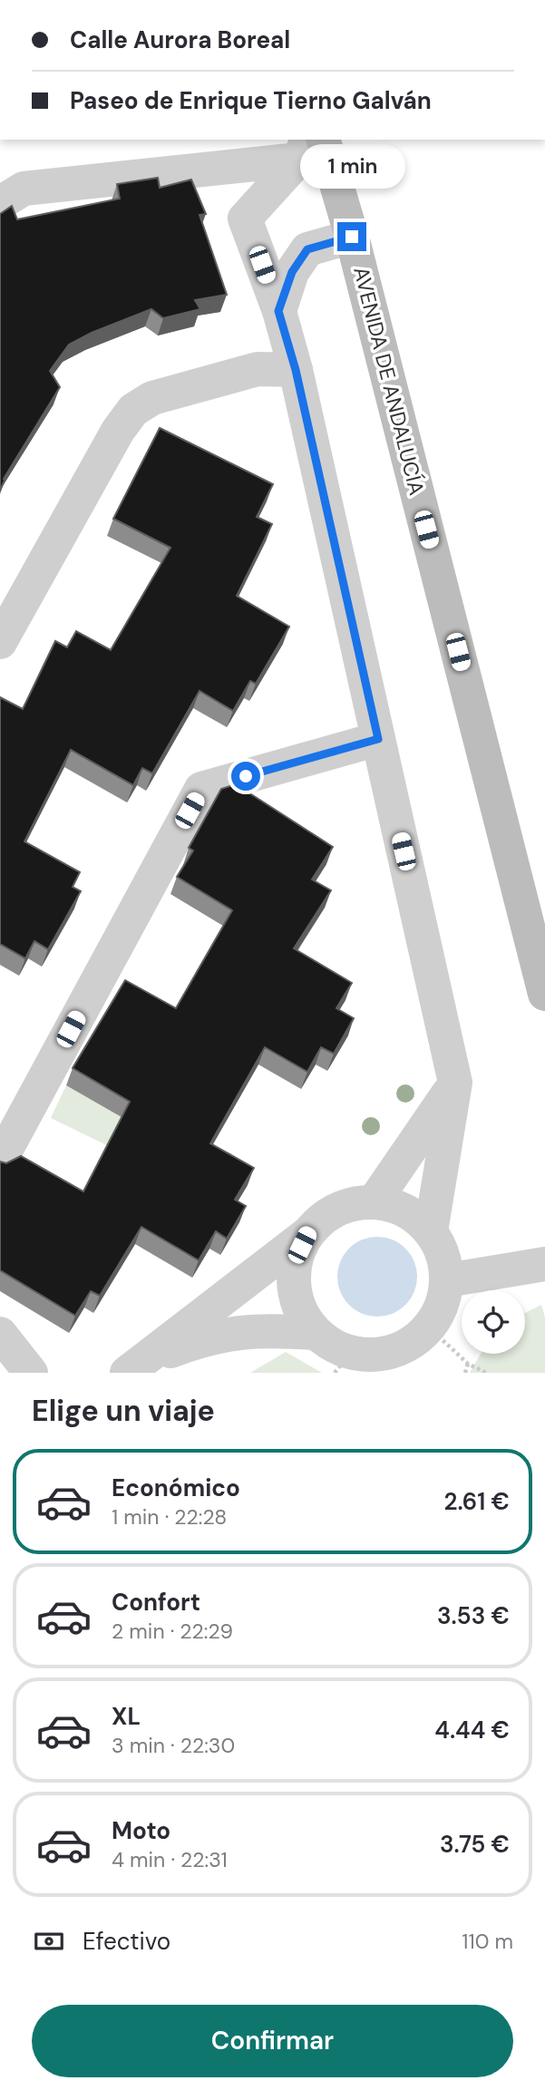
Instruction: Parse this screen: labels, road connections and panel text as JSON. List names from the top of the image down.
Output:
{
  "streets": {
    "street": ["AVENIDA DE ANDALUCÍA"]
  },
  "page": {
    "banner": ["Calle Aurora Boreal", "Paseo de Enrique Tierno Galván"],
    "bubble": "1 min",
    "heading": "Elige un viaje",
    "list": [
      {
        "name": "Económico",
        "note": "1 min · 22:28",
        "value": "2.61 €"
      },
      {
        "name": "Confort",
        "note": "2 min · 22:29",
        "value": "3.53 €"
      },
      {
        "name": "XL",
        "note": "3 min · 22:30",
        "value": "4.44 €"
      },
      {
        "name": "Moto",
        "note": "4 min · 22:31",
        "value": "3.75 €"
      }
    ],
    "pay": ["Efectivo", "110 m"],
    "buttons": "Confirmar"
  }
}
